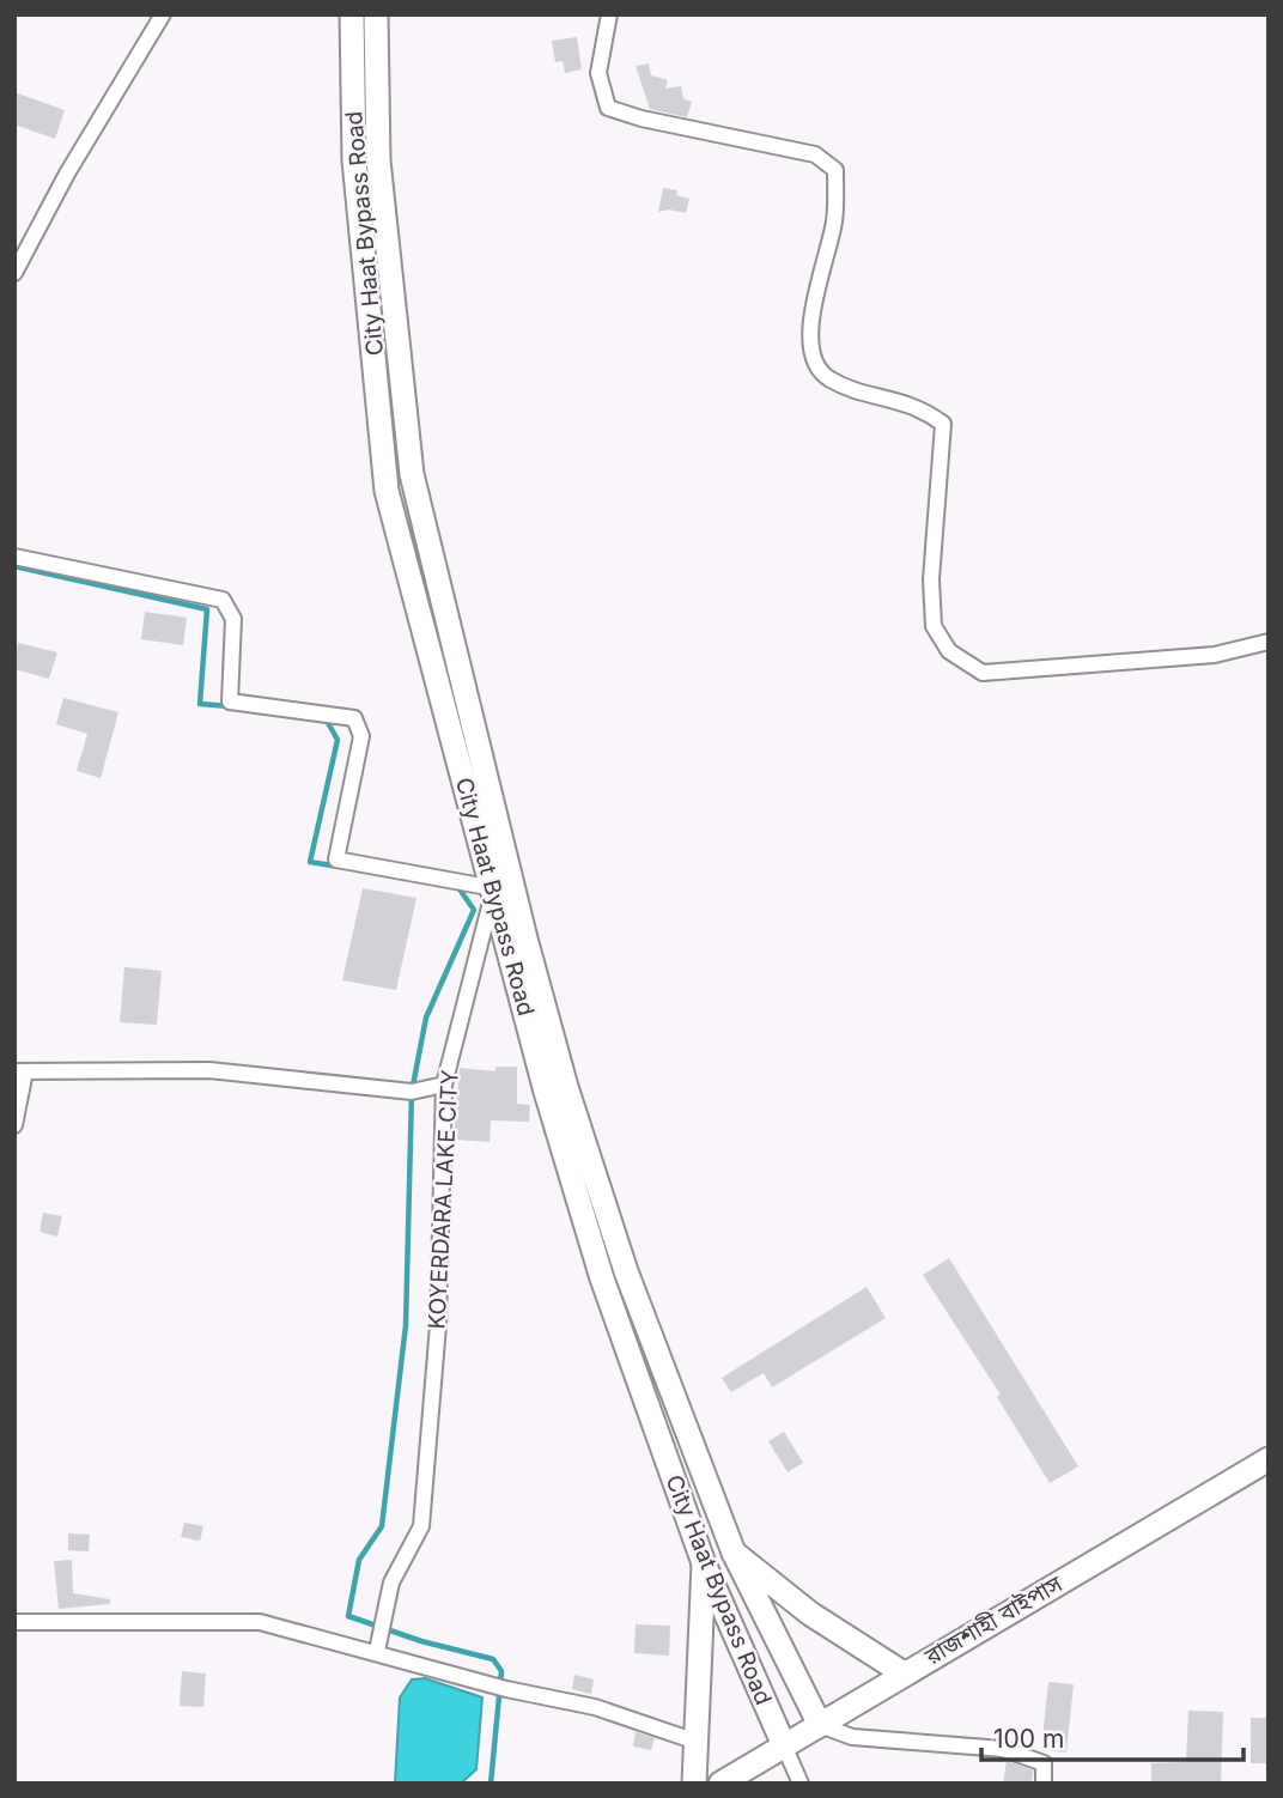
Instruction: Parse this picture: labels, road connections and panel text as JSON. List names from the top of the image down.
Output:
{
  "streets": {
    "main road": ["City Haat Bypass Road", "রাজশাহী বাইপাস"],
    "street": ["KOYERDARA LAKE CITY"]
  },
  "crossings": [
    ["City Haat Bypass Road", "KOYERDARA LAKE CITY"],
    ["City Haat Bypass Road", "রাজশাহী বাইপাস"]
  ],
  "scale_bar": "100 m"
}
